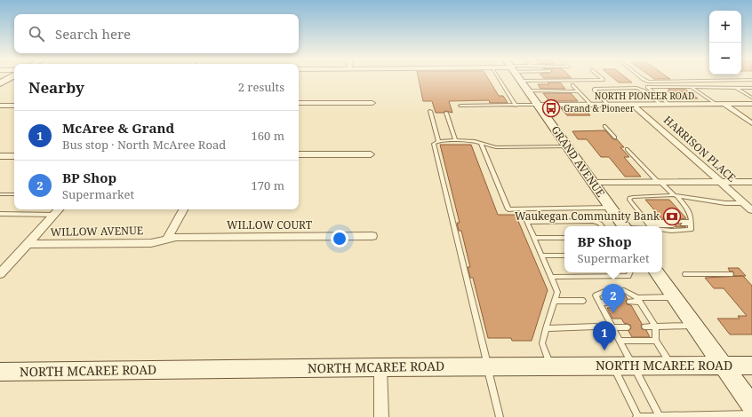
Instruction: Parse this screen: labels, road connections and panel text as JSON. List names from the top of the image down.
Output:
{
  "streets": {
    "street": [
      "NORTH PIONEER ROAD",
      "HARRISON PLACE",
      "GRAND AVENUE",
      "WILLOW COURT",
      "WILLOW AVENUE",
      "NORTH MCAREE ROAD"
    ]
  },
  "crossings": [
    ["NORTH PIONEER ROAD", "HARRISON PLACE"],
    ["NORTH PIONEER ROAD", "GRAND AVENUE"],
    ["WILLOW COURT", "WILLOW AVENUE"]
  ],
  "places": {
    "bus stop": ["Grand & Pioneer"],
    "bank": ["Waukegan Community Bank"]
  },
  "page": {
    "map_buttons": ["+", "−"],
    "search": "Search here",
    "heading": ["Nearby", "2 results"],
    "list": [
      {
        "mark": "1",
        "name": "McAree & Grand",
        "note": "Bus stop · North McAree Road",
        "value": "160 m"
      },
      {
        "mark": "2",
        "name": "BP Shop",
        "note": "Supermarket",
        "value": "170 m"
      }
    ],
    "popup": ["BP Shop", "Supermarket"],
    "pins": ["2", "1"]
  }
}
